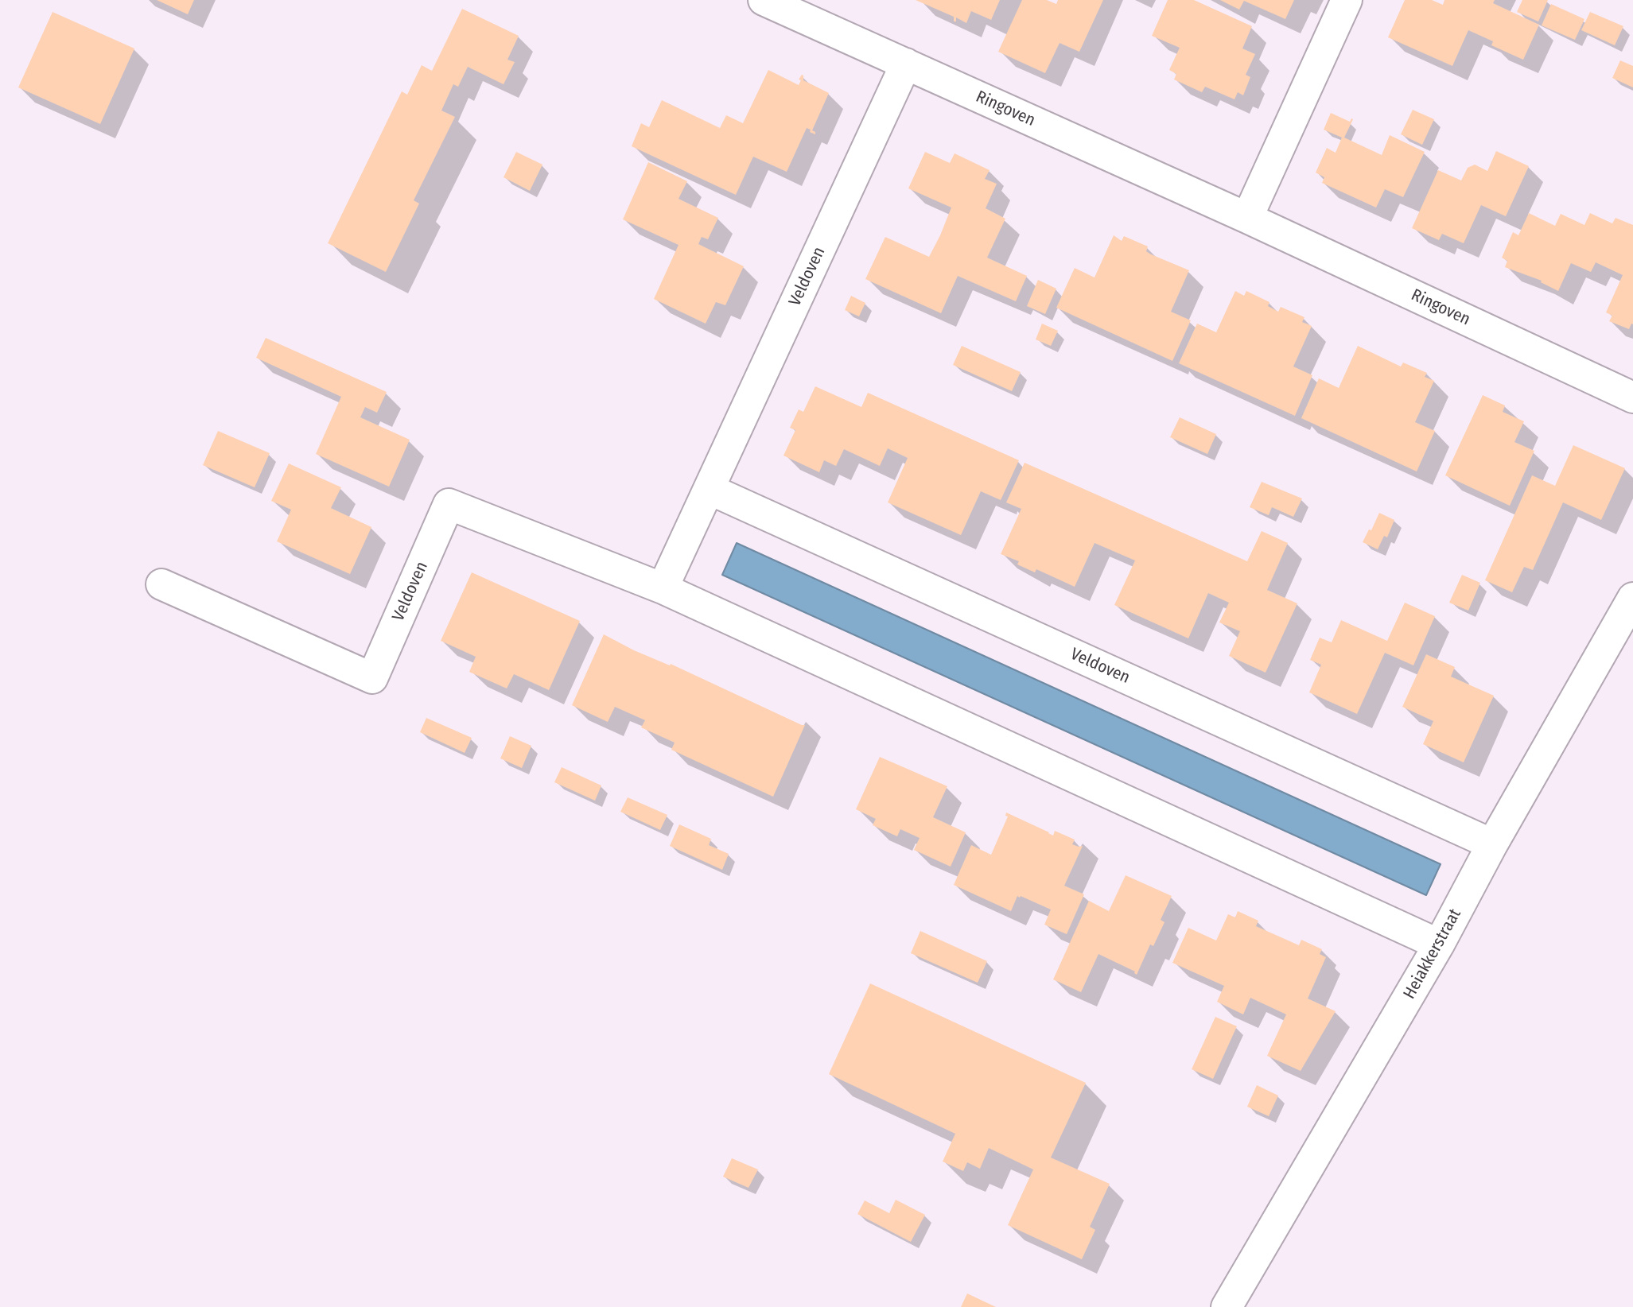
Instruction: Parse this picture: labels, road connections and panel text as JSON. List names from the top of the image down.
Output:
{
  "streets": {
    "street": ["Ringoven", "Veldoven", "Heiakkerstraat"]
  },
  "crossings": [
    ["Ringoven", "Veldoven"],
    ["Veldoven", "Heiakkerstraat"]
  ]
}
